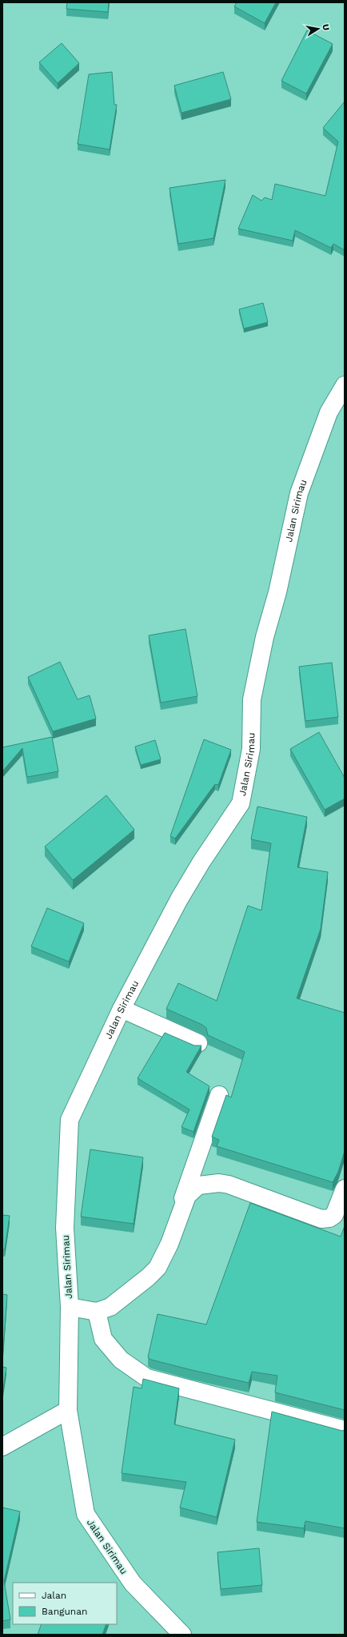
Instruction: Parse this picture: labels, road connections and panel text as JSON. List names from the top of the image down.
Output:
{
  "streets": {
    "main road": ["Jalan Sirimau"]
  },
  "legend": ["Jalan", "Bangunan"],
  "north": "right"
}
